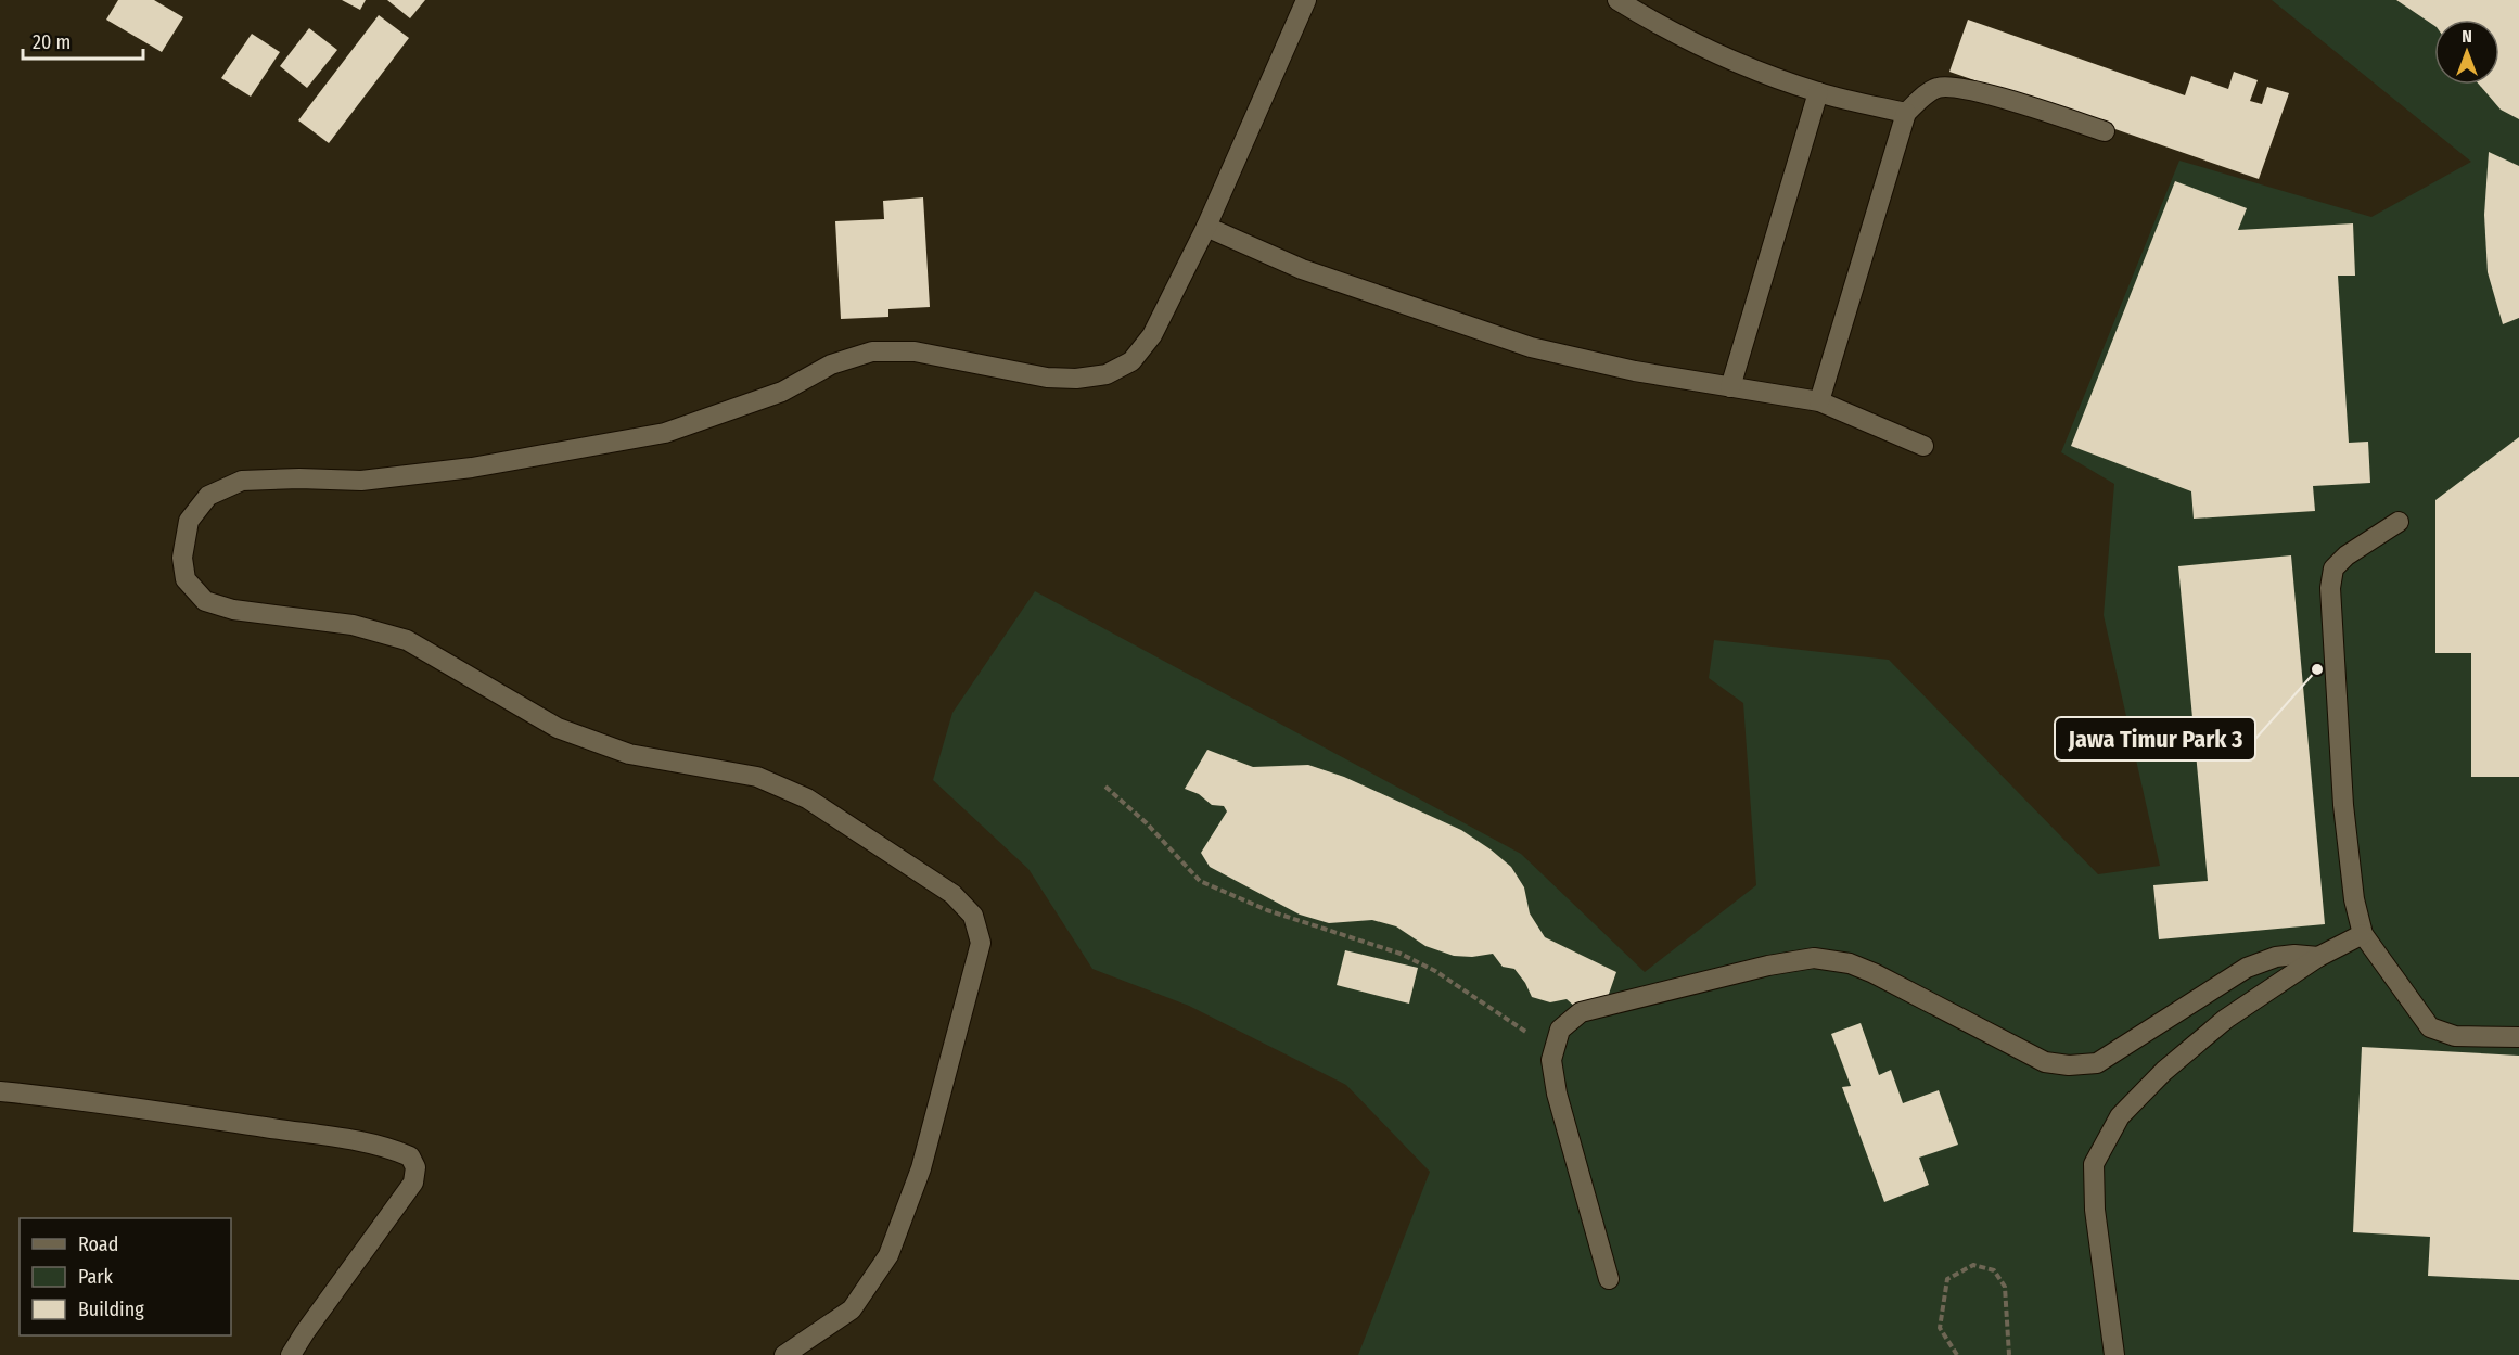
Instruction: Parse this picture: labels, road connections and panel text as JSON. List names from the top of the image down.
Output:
{
  "places": ["Jawa Timur Park 3"],
  "legend": ["Road", "Park", "Building"],
  "scale_bar": "20 m",
  "north": "top"
}
